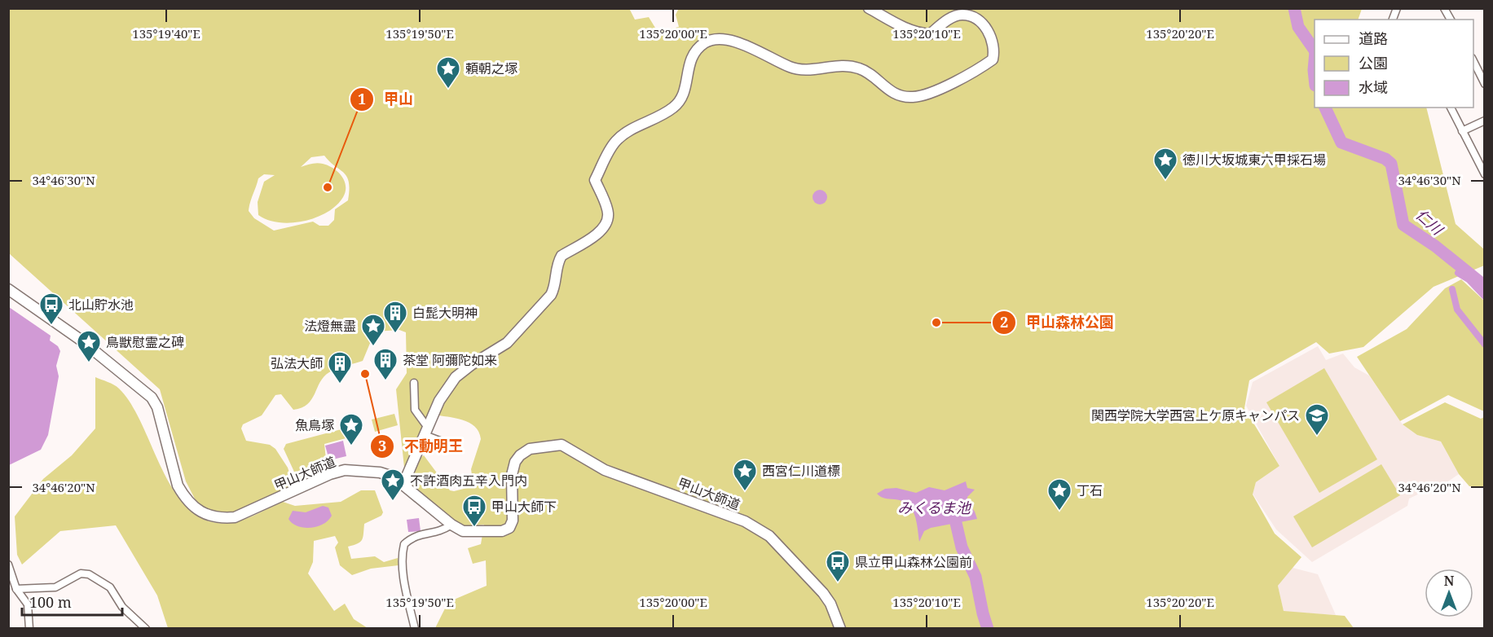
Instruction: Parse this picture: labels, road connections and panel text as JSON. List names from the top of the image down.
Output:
{
  "streets": {
    "street": ["甲山大師道"]
  },
  "water": ["仁川", "みくるま池"],
  "places": {
    "place": [
      "頼朝之塚",
      "徳川大坂城東六甲採石場",
      "法燈無盡",
      "鳥獣慰霊之碑",
      "魚鳥塚",
      "西宮仁川道標",
      "不許酒肉五辛入門内",
      "丁石"
    ],
    "other": ["甲山", "甲山森林公園", "不動明王"],
    "bus stop": ["北山貯水池", "甲山大師下", "県立甲山森林公園前"],
    "building": ["白髭大明神", "茶堂 阿彌陀如来", "弘法大師"],
    "school or university": ["関西学院大学西宮上ケ原キャンパス"]
  },
  "legend": ["道路", "公園", "水域"],
  "scale_bar": "100 m",
  "north": "top",
  "coordinates": [
    "135°19'40\"E",
    "135°19'50\"E",
    "135°20'00\"E",
    "135°20'10\"E",
    "135°20'20\"E",
    "34°46'30\"N",
    "34°46'20\"N"
  ]
}
